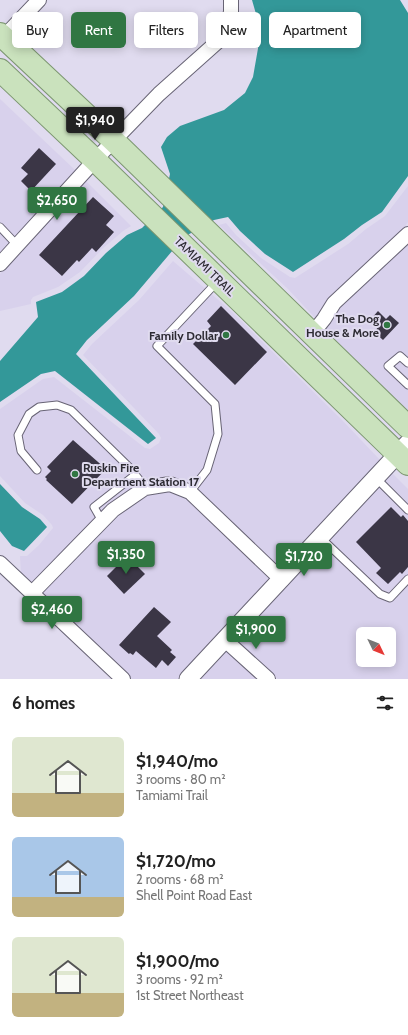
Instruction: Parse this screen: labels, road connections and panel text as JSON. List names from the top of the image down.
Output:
{
  "streets": {
    "main road": ["TAMIAMI TRAIL"]
  },
  "places": ["The Dog House & More", "Family Dollar", "Ruskin Fire Department Station 17"],
  "north": "bottom right",
  "page": {
    "chip": [
      "Buy",
      "Rent",
      "Filters",
      "New",
      "Apartment"
    ],
    "price": [
      "$1,940",
      "$2,650",
      "$1,350",
      "$1,720",
      "$2,460",
      "$1,900"
    ],
    "heading": "6 homes",
    "list": [
      {
        "name": "$1,940/mo",
        "note": "3 rooms · 80 m² · Tamiami Trail"
      },
      {
        "name": "$1,720/mo",
        "note": "2 rooms · 68 m² · Shell Point Road East"
      },
      {
        "name": "$1,900/mo",
        "note": "3 rooms · 92 m² · 1st Street Northeast"
      }
    ]
  }
}
